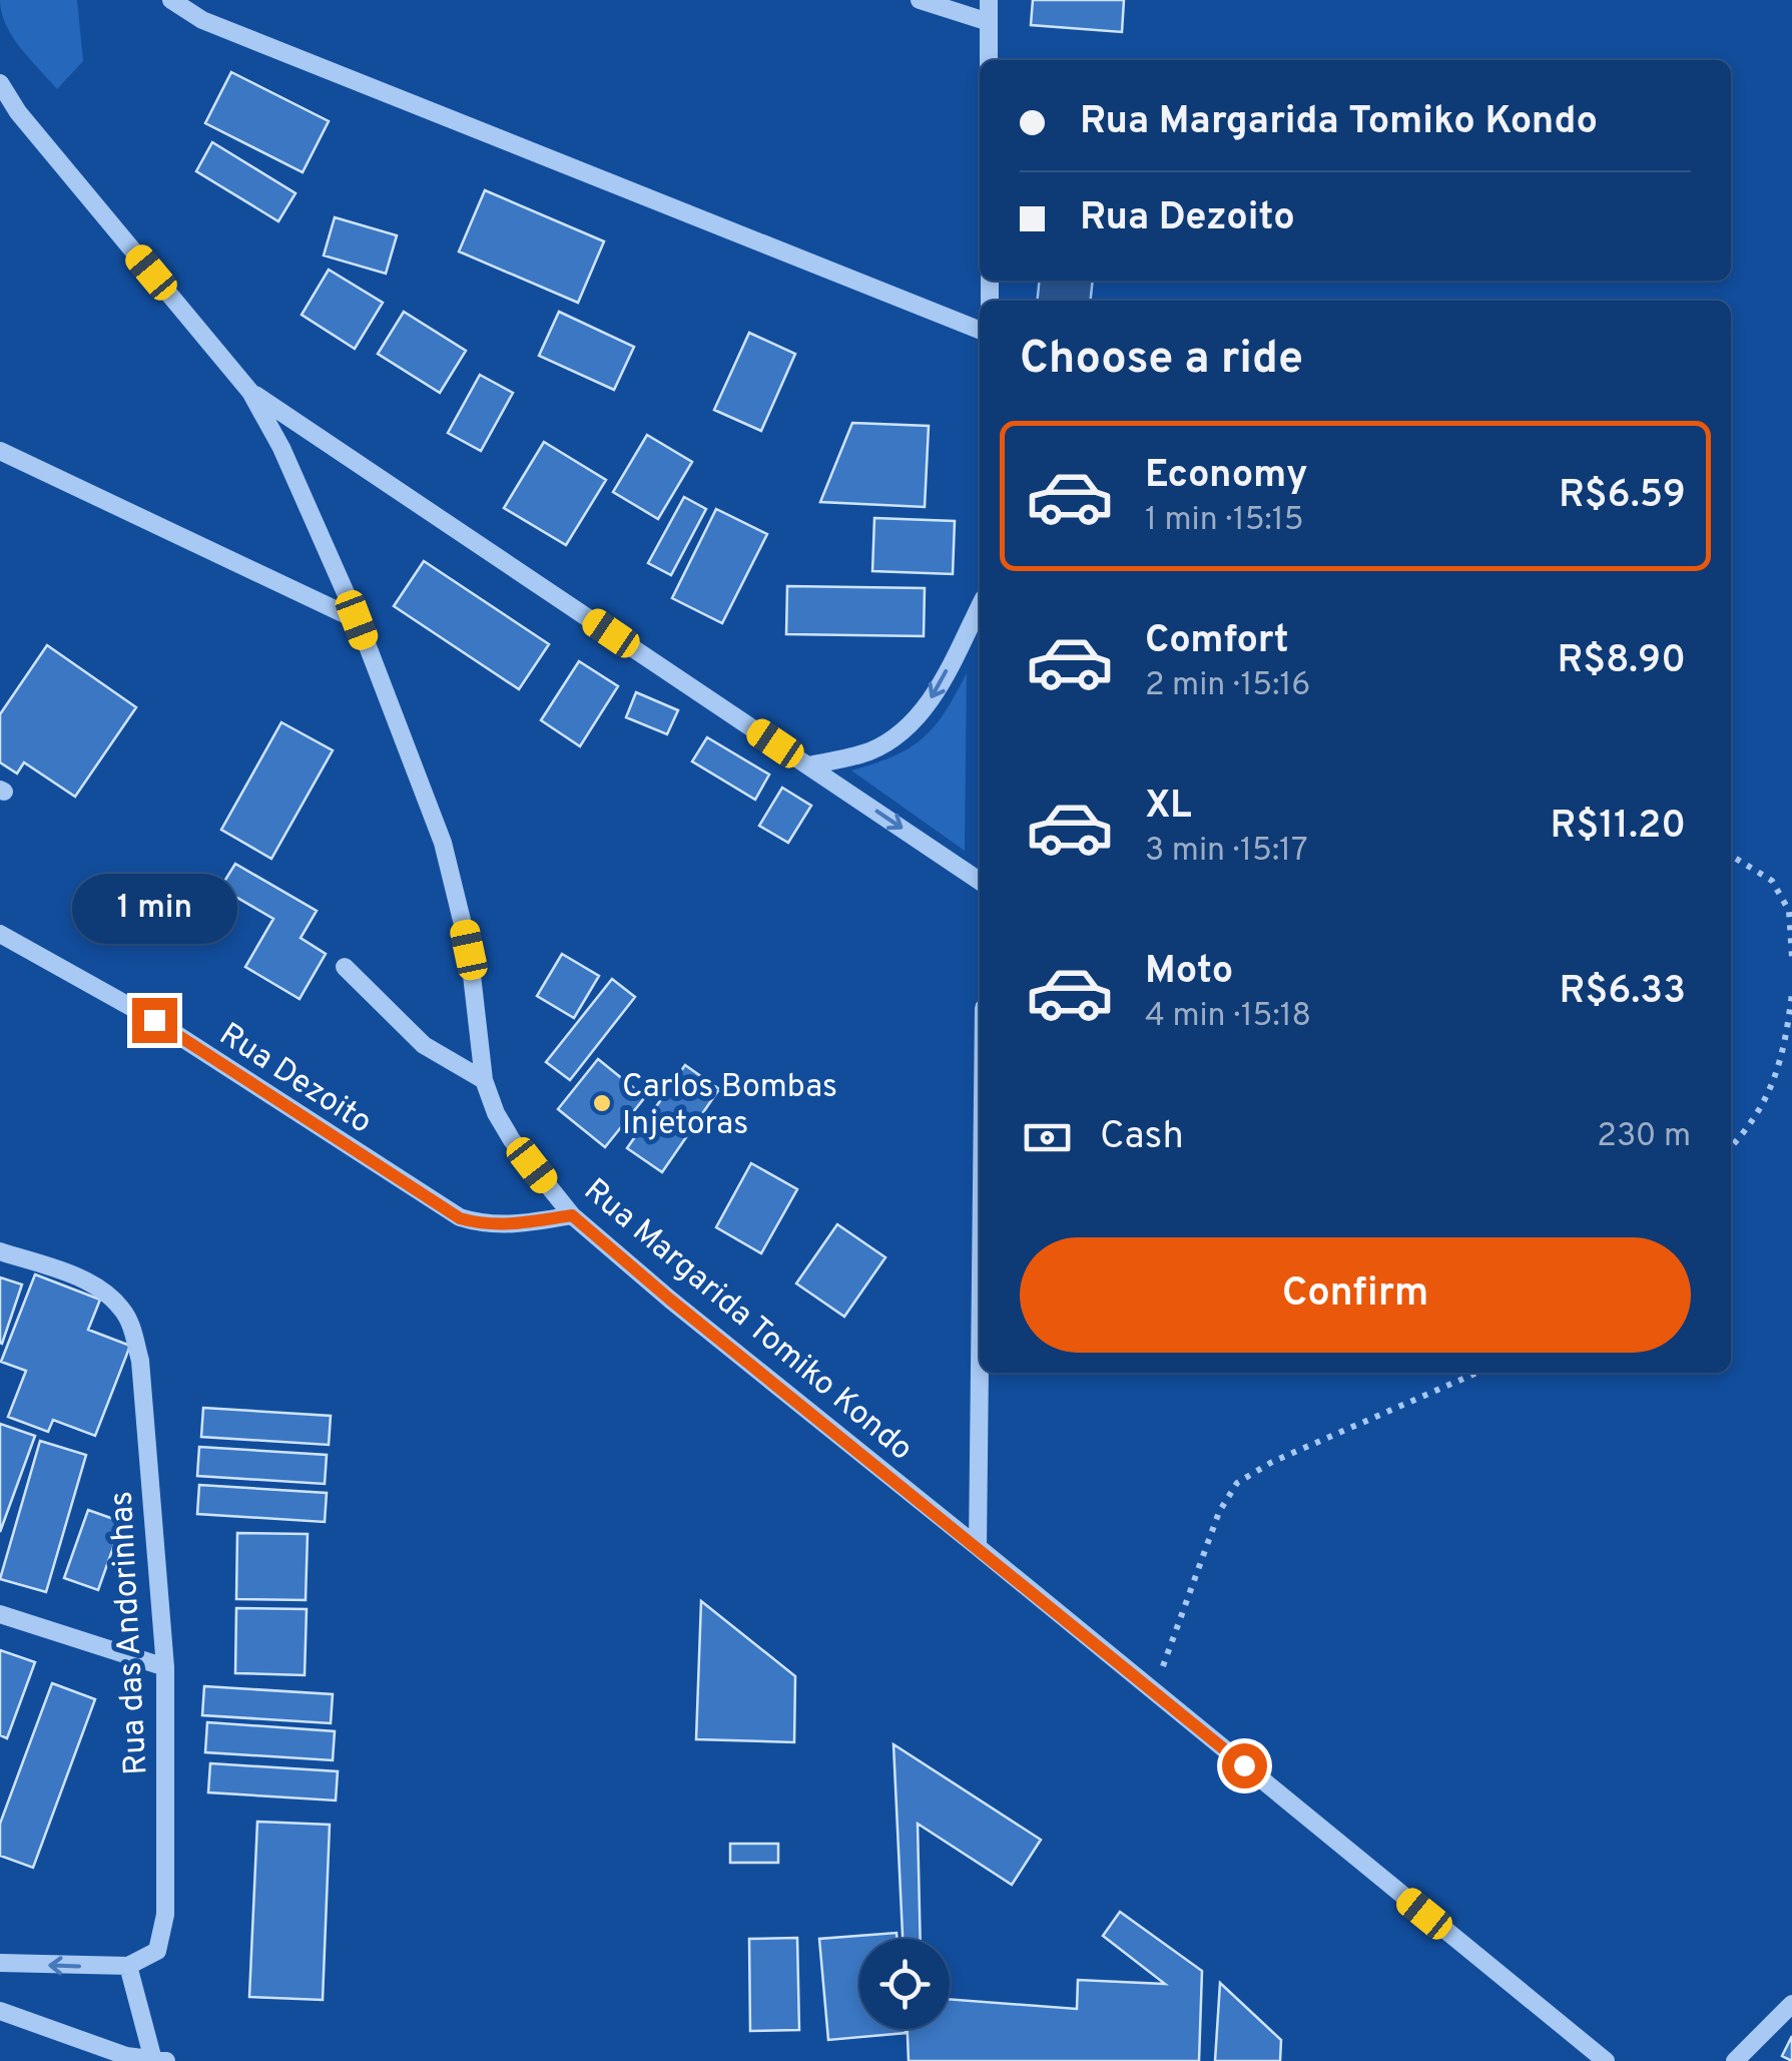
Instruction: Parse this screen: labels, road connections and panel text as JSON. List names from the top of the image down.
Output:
{
  "streets": {
    "street": ["Rua Dezoito", "Rua Margarida Tomiko Kondo", "Rua das Andorinhas"]
  },
  "crossings": [
    ["Rua Dezoito", "Rua Margarida Tomiko Kondo"]
  ],
  "places": ["Carlos Bombas Injetoras"],
  "page": {
    "banner": ["Rua Margarida Tomiko Kondo", "Rua Dezoito"],
    "heading": "Choose a ride",
    "list": [
      {
        "name": "Economy",
        "note": "1 min · 15:15",
        "value": "R$6.59"
      },
      {
        "name": "Comfort",
        "note": "2 min · 15:16",
        "value": "R$8.90"
      },
      {
        "name": "XL",
        "note": "3 min · 15:17",
        "value": "R$11.20"
      },
      {
        "name": "Moto",
        "note": "4 min · 15:18",
        "value": "R$6.33"
      }
    ],
    "bubble": "1 min",
    "pay": ["Cash", "230 m"],
    "buttons": "Confirm"
  }
}
